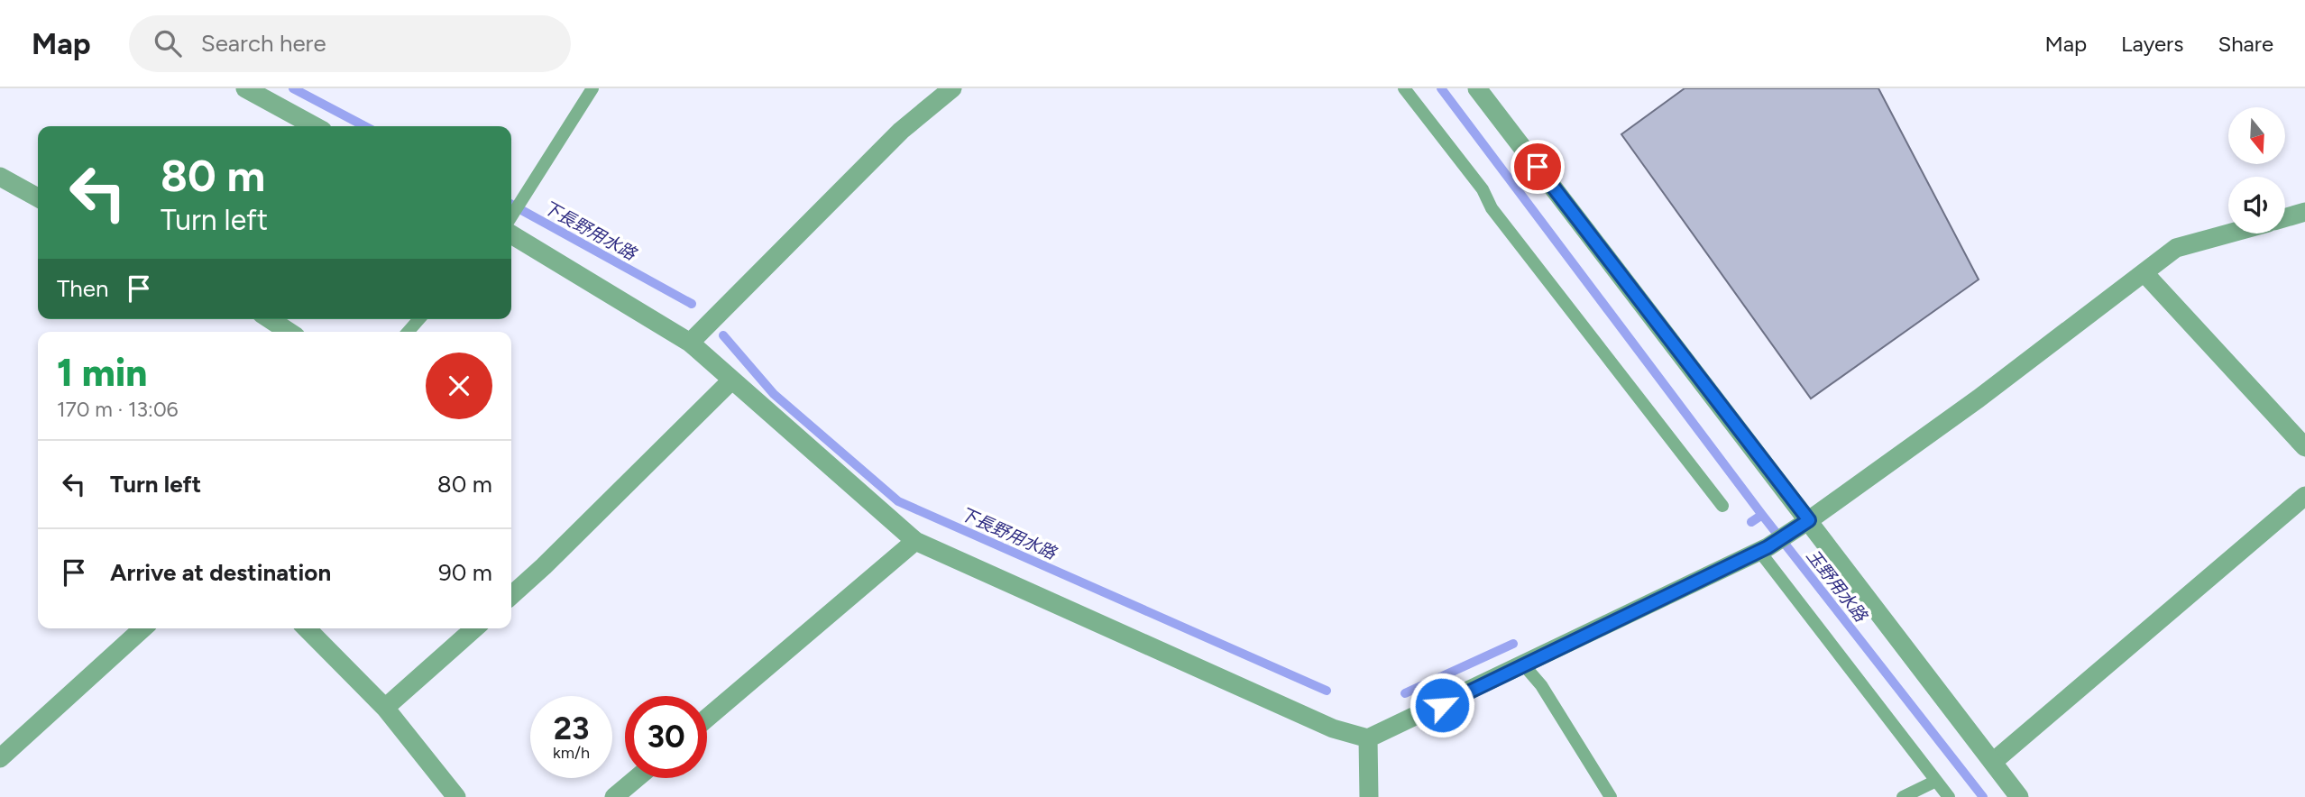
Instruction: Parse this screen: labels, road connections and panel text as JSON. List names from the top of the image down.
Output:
{
  "water": ["下長野用水路", "玉野用水路"],
  "north": "bottom",
  "page": {
    "header": "Map",
    "search": "Search here",
    "nav": ["Map", "Layers", "Share"],
    "turn": ["80 m", "Turn left"],
    "then": "Then",
    "heading": ["1 min", "170 m · 13:06"],
    "list": [
      {
        "name": "Turn left",
        "value": "80 m"
      },
      {
        "name": "Arrive at destination",
        "value": "90 m"
      }
    ],
    "speed": "23 km/h",
    "limit": "30"
  }
}
